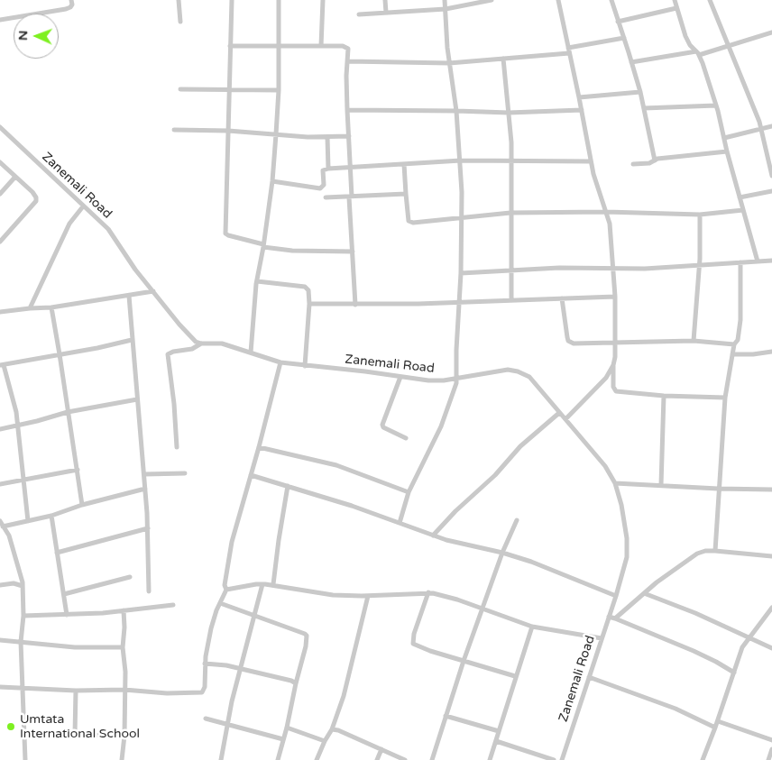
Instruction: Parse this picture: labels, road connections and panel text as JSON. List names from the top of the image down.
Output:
{
  "streets": {
    "street": ["Zanemali Road"]
  },
  "places": ["Umtata International School"],
  "north": "left"
}
